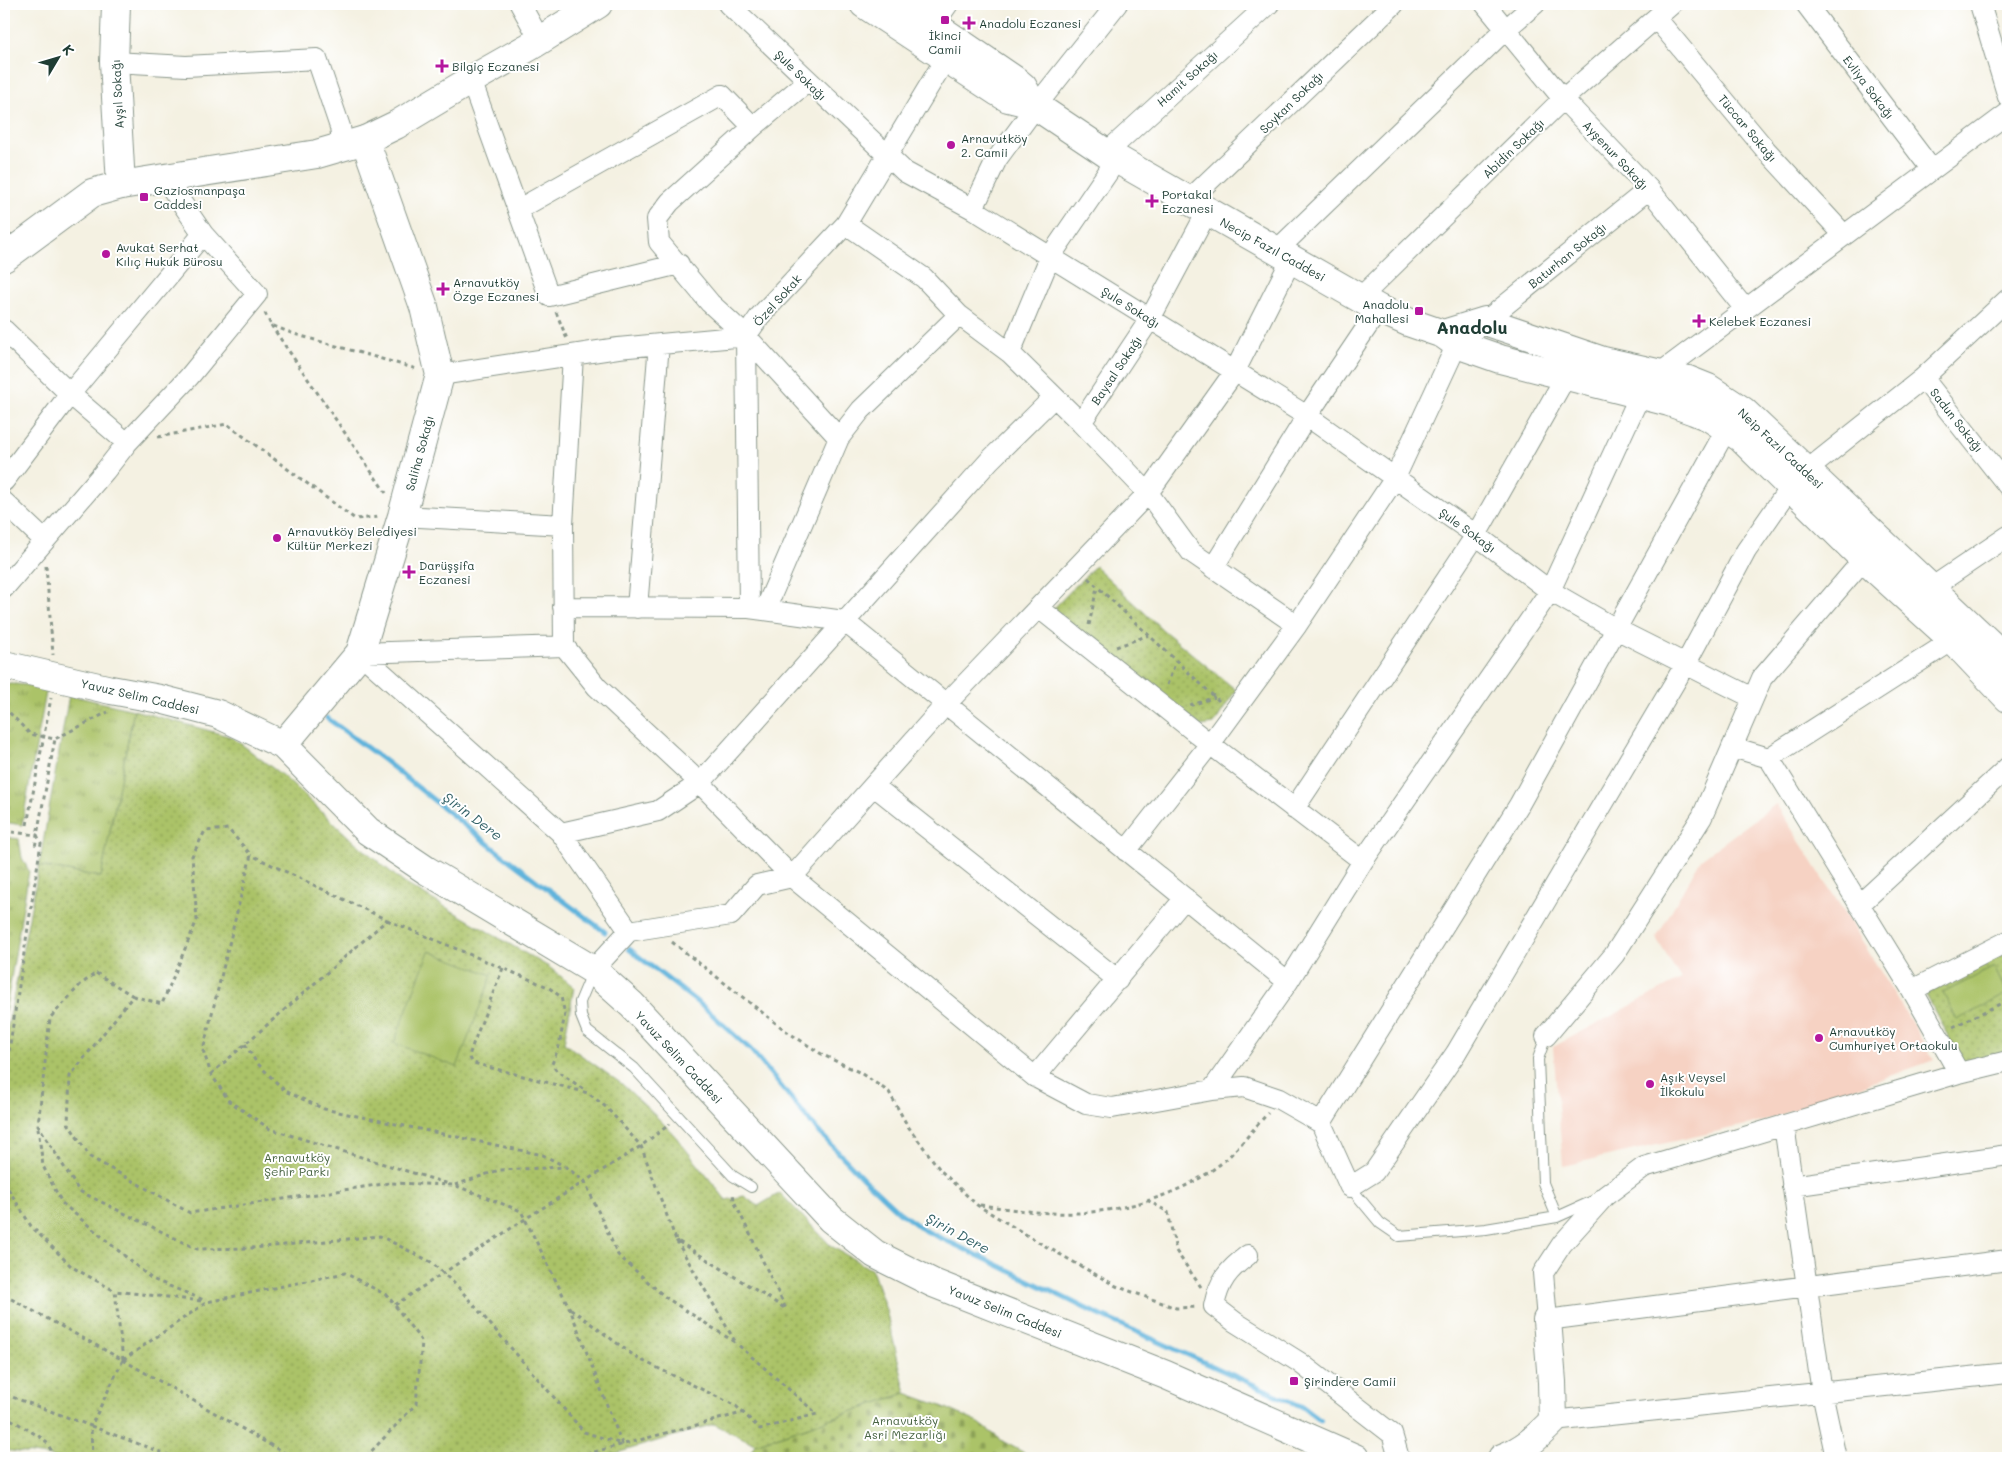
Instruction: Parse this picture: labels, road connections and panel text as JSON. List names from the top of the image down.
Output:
{
  "streets": {
    "main road": [
      "Ayşıl Sokağı",
      "Necip Fazıl Caddesi",
      "Neip Fazıl Caddesi",
      "Saliha Sokağı",
      "Yavuz Selim Caddesi"
    ],
    "street": [
      "Şule Sokağı",
      "Hamit Sokağı",
      "Evliya Sokağı",
      "Soykan Sokağı",
      "Tüccar Sokağı",
      "Abidin Sokağı",
      "Ayşenur Sokağı",
      "Baturhan Sokağı",
      "Özel Sokak",
      "Baysal Sokağı",
      "Sadun Sokağı"
    ]
  },
  "crossings": [
    ["Şule Sokağı", "Hamit Sokağı"],
    ["Şule Sokağı", "Abidin Sokağı"],
    ["Şule Sokağı", "Özel Sokak"],
    ["Şule Sokağı", "Baysal Sokağı"],
    ["Hamit Sokağı", "Necip Fazıl Caddesi"],
    ["Soykan Sokağı", "Necip Fazıl Caddesi"],
    ["Soykan Sokağı", "Baysal Sokağı"],
    ["Tüccar Sokağı", "Abidin Sokağı"],
    ["Abidin Sokağı", "Ayşenur Sokağı"],
    ["Abidin Sokağı", "Necip Fazıl Caddesi"],
    ["Ayşenur Sokağı", "Baturhan Sokağı"],
    ["Necip Fazıl Caddesi", "Özel Sokak"],
    ["Necip Fazıl Caddesi", "Baysal Sokağı"],
    ["Necip Fazıl Caddesi", "Neip Fazıl Caddesi"],
    ["Baturhan Sokağı", "Neip Fazıl Caddesi"],
    ["Özel Sokak", "Saliha Sokağı"],
    ["Saliha Sokağı", "Yavuz Selim Caddesi"]
  ],
  "districts": ["Anadolu"],
  "water": ["Şirin Dere"],
  "parks": ["Arnavutköy Şehir Parkı", "Arnavutköy Asri Mezarlığı"],
  "places": {
    "transit": [
      "İkinci Camii",
      "Gaziosmanpaşa Caddesi",
      "Anadolu Mahallesi",
      "Şirindere Camii"
    ],
    "health": [
      "Anadolu Eczanesi",
      "Bilgiç Eczanesi",
      "Portakal Eczanesi",
      "Arnavutköy Özge Eczanesi",
      "Kelebek Eczanesi",
      "Darüşşifa Eczanesi"
    ],
    "other": [
      "Arnavutköy 2. Camii",
      "Avukat Serhat Kılıç Hukuk Bürosu",
      "Arnavutköy Belediyesi Kültür Merkezi",
      "Arnavutköy Cumhuriyet Ortaokulu",
      "Aşık Veysel İlkokulu"
    ]
  },
  "north": "top right"
}
